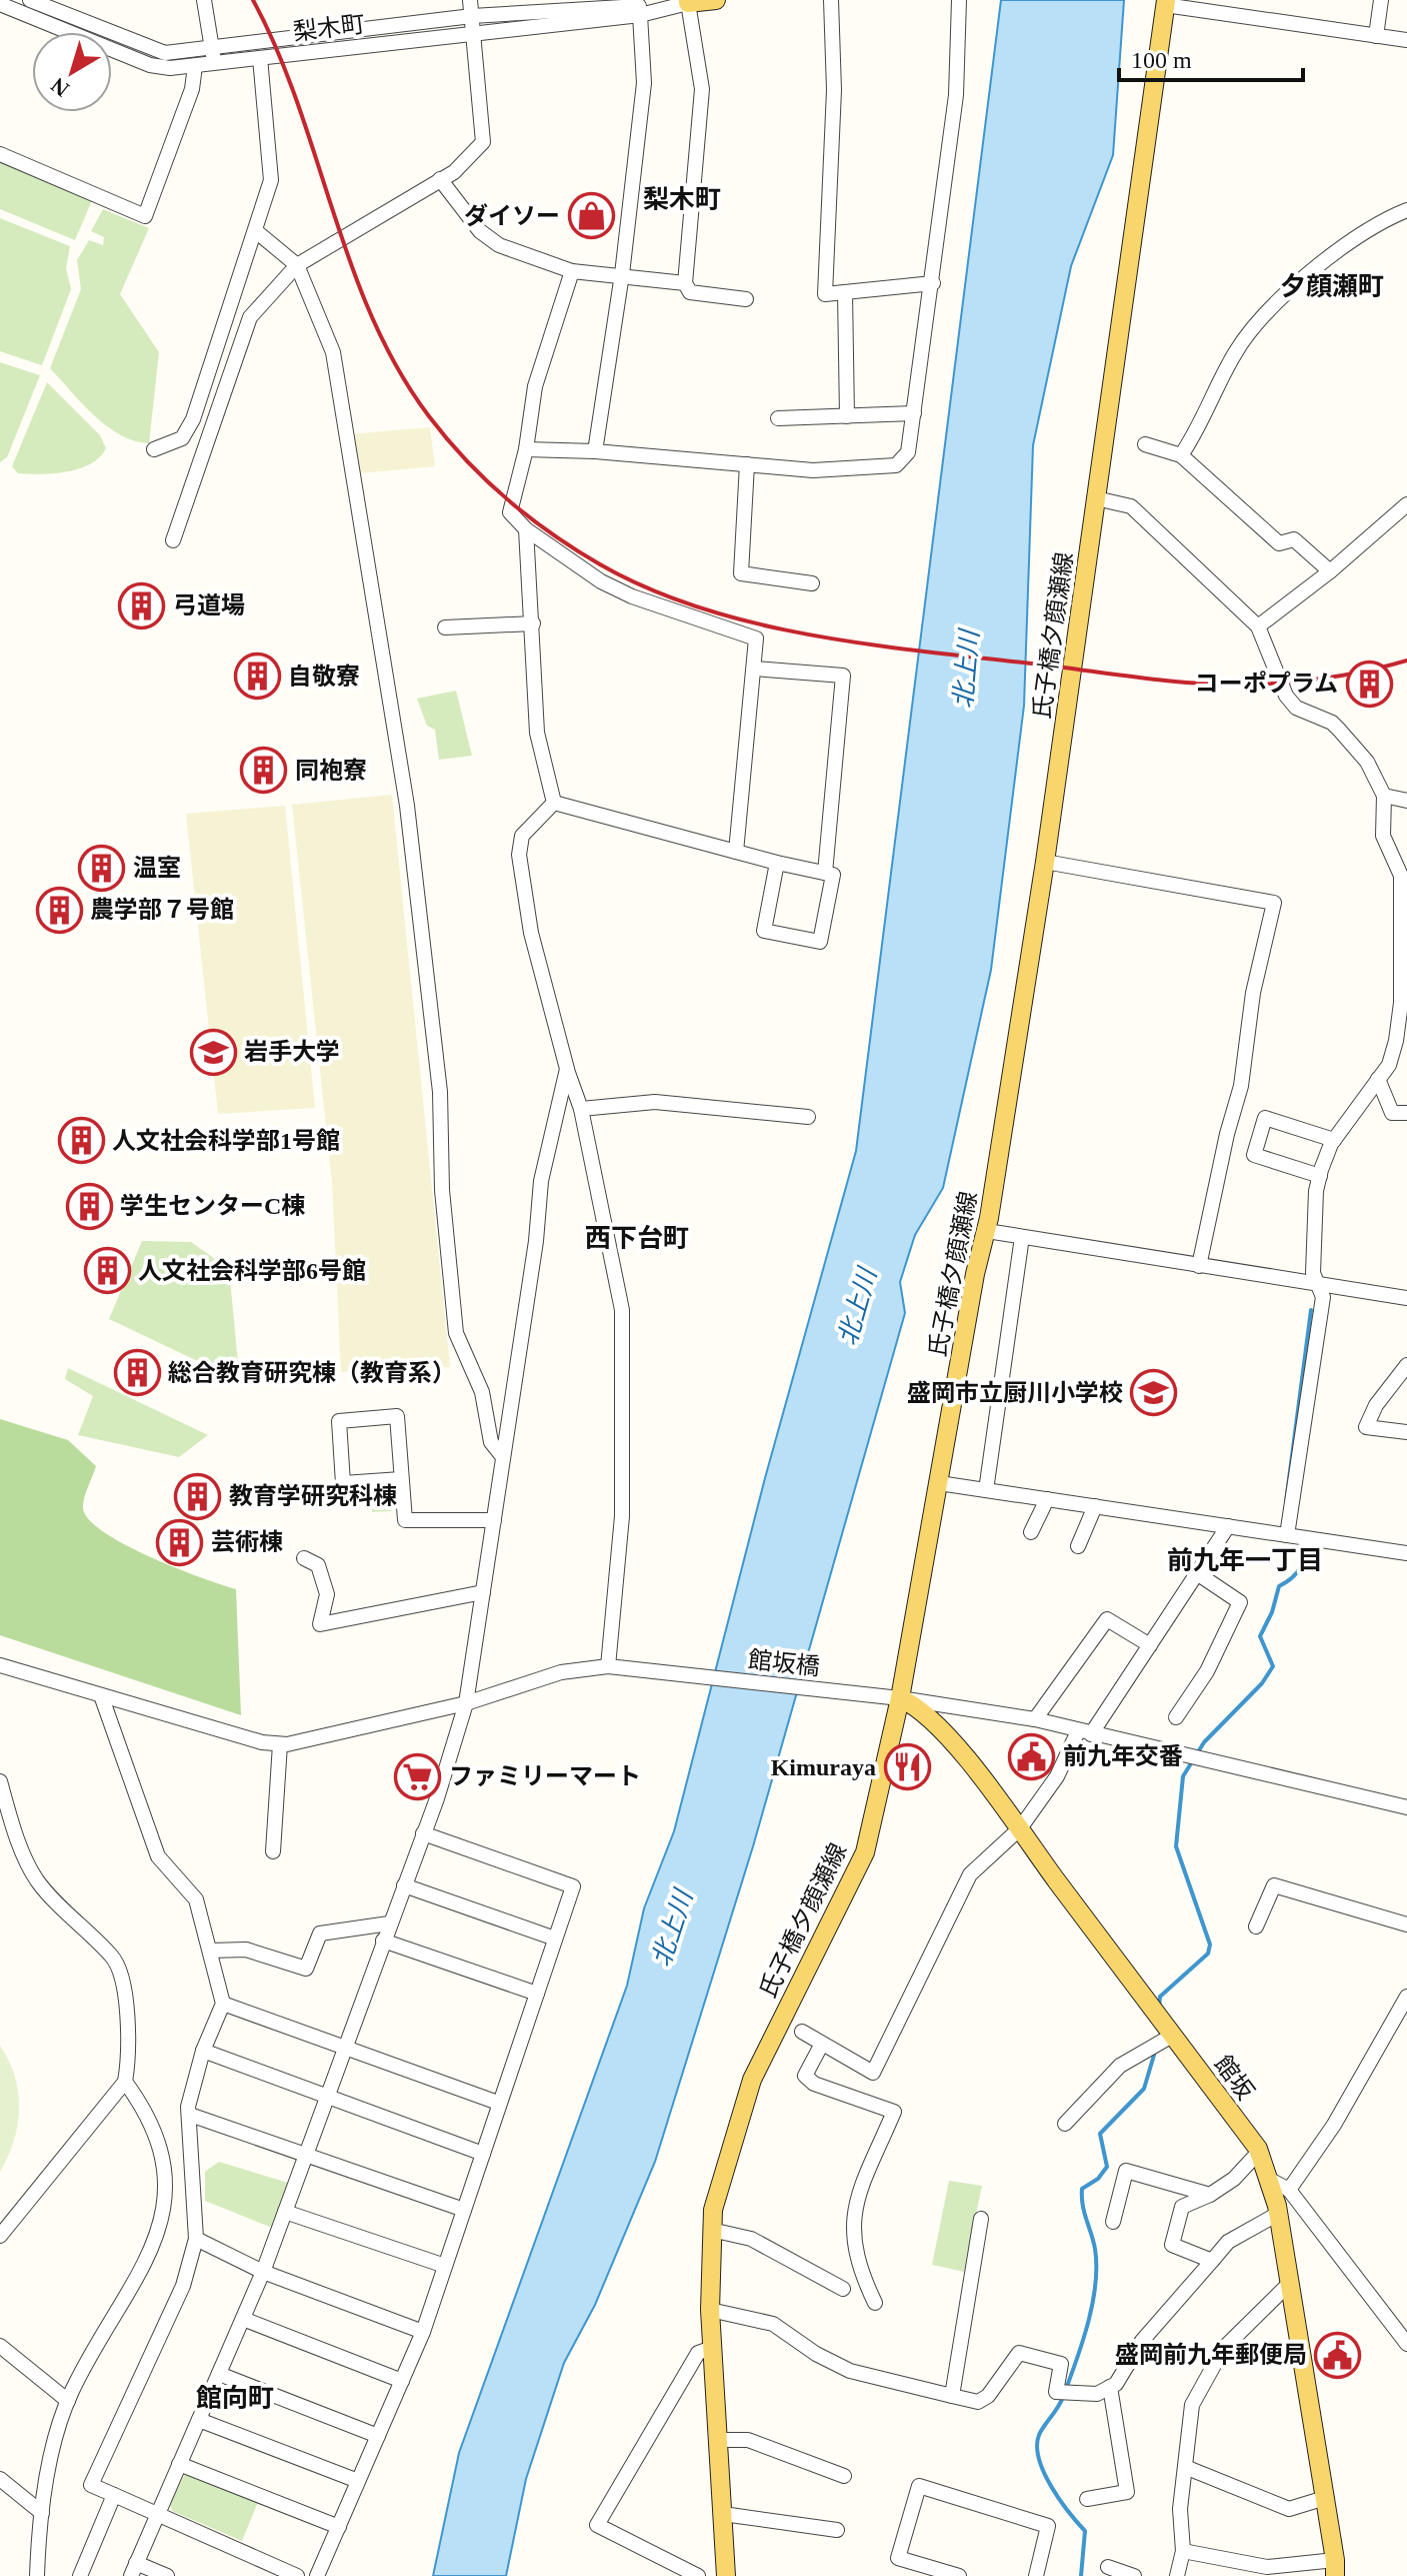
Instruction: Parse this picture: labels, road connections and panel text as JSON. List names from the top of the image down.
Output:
{
  "streets": {
    "main road": ["氏子橋夕顔瀬線", "館坂"],
    "street": ["梨木町", "館坂橋"]
  },
  "crossings": [
    ["氏子橋夕顔瀬線", "館坂橋"],
    ["氏子橋夕顔瀬線", "館坂"],
    ["館坂橋", "館坂"]
  ],
  "districts": [
    "梨木町",
    "夕顔瀬町",
    "西下台町",
    "前九年一丁目",
    "館向町"
  ],
  "water": ["北上川"],
  "places": {
    "shop": ["ダイソー"],
    "building": [
      "弓道場",
      "自敬寮",
      "コーポプラム",
      "同袍寮",
      "温室",
      "農学部７号館",
      "人文社会科学部1号館",
      "学生センターC棟",
      "人文社会科学部6号館",
      "総合教育研究棟（教育系）",
      "教育学研究科棟",
      "芸術棟"
    ],
    "school or university": ["岩手大学", "盛岡市立厨川小学校"],
    "public building": ["前九年交番", "盛岡前九年郵便局"],
    "restaurant": ["Kimuraya"],
    "supermarket": ["ファミリーマート"]
  },
  "scale_bar": "100 m",
  "north": "bottom left"
}
